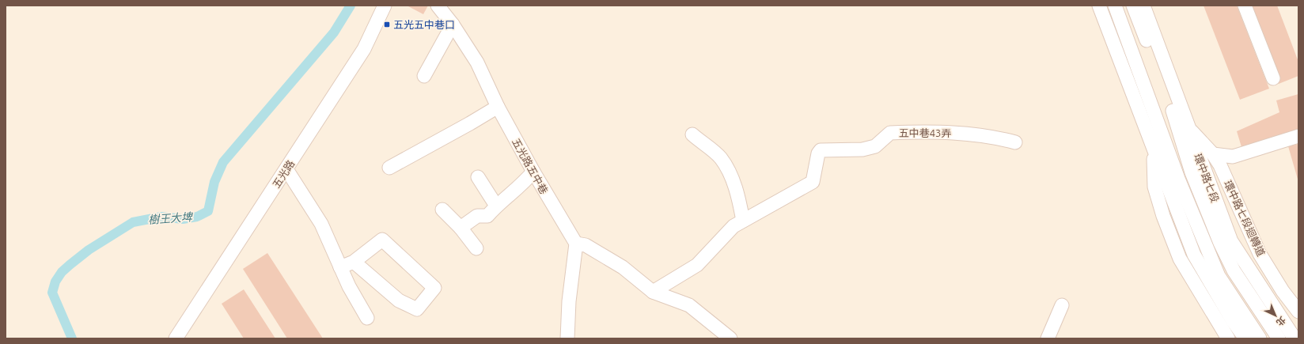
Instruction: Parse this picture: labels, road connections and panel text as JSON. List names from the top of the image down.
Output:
{
  "streets": {
    "street": [
      "五中巷43弄",
      "五光路五中巷",
      "五光路",
      "環中路七段",
      "環中路七段迴轉道"
    ]
  },
  "crossings": [
    ["環中路七段", "環中路七段迴轉道"]
  ],
  "water": ["樹王大埤"],
  "places": {
    "transit": ["五光五中巷口"]
  },
  "north": "bottom right"
}
